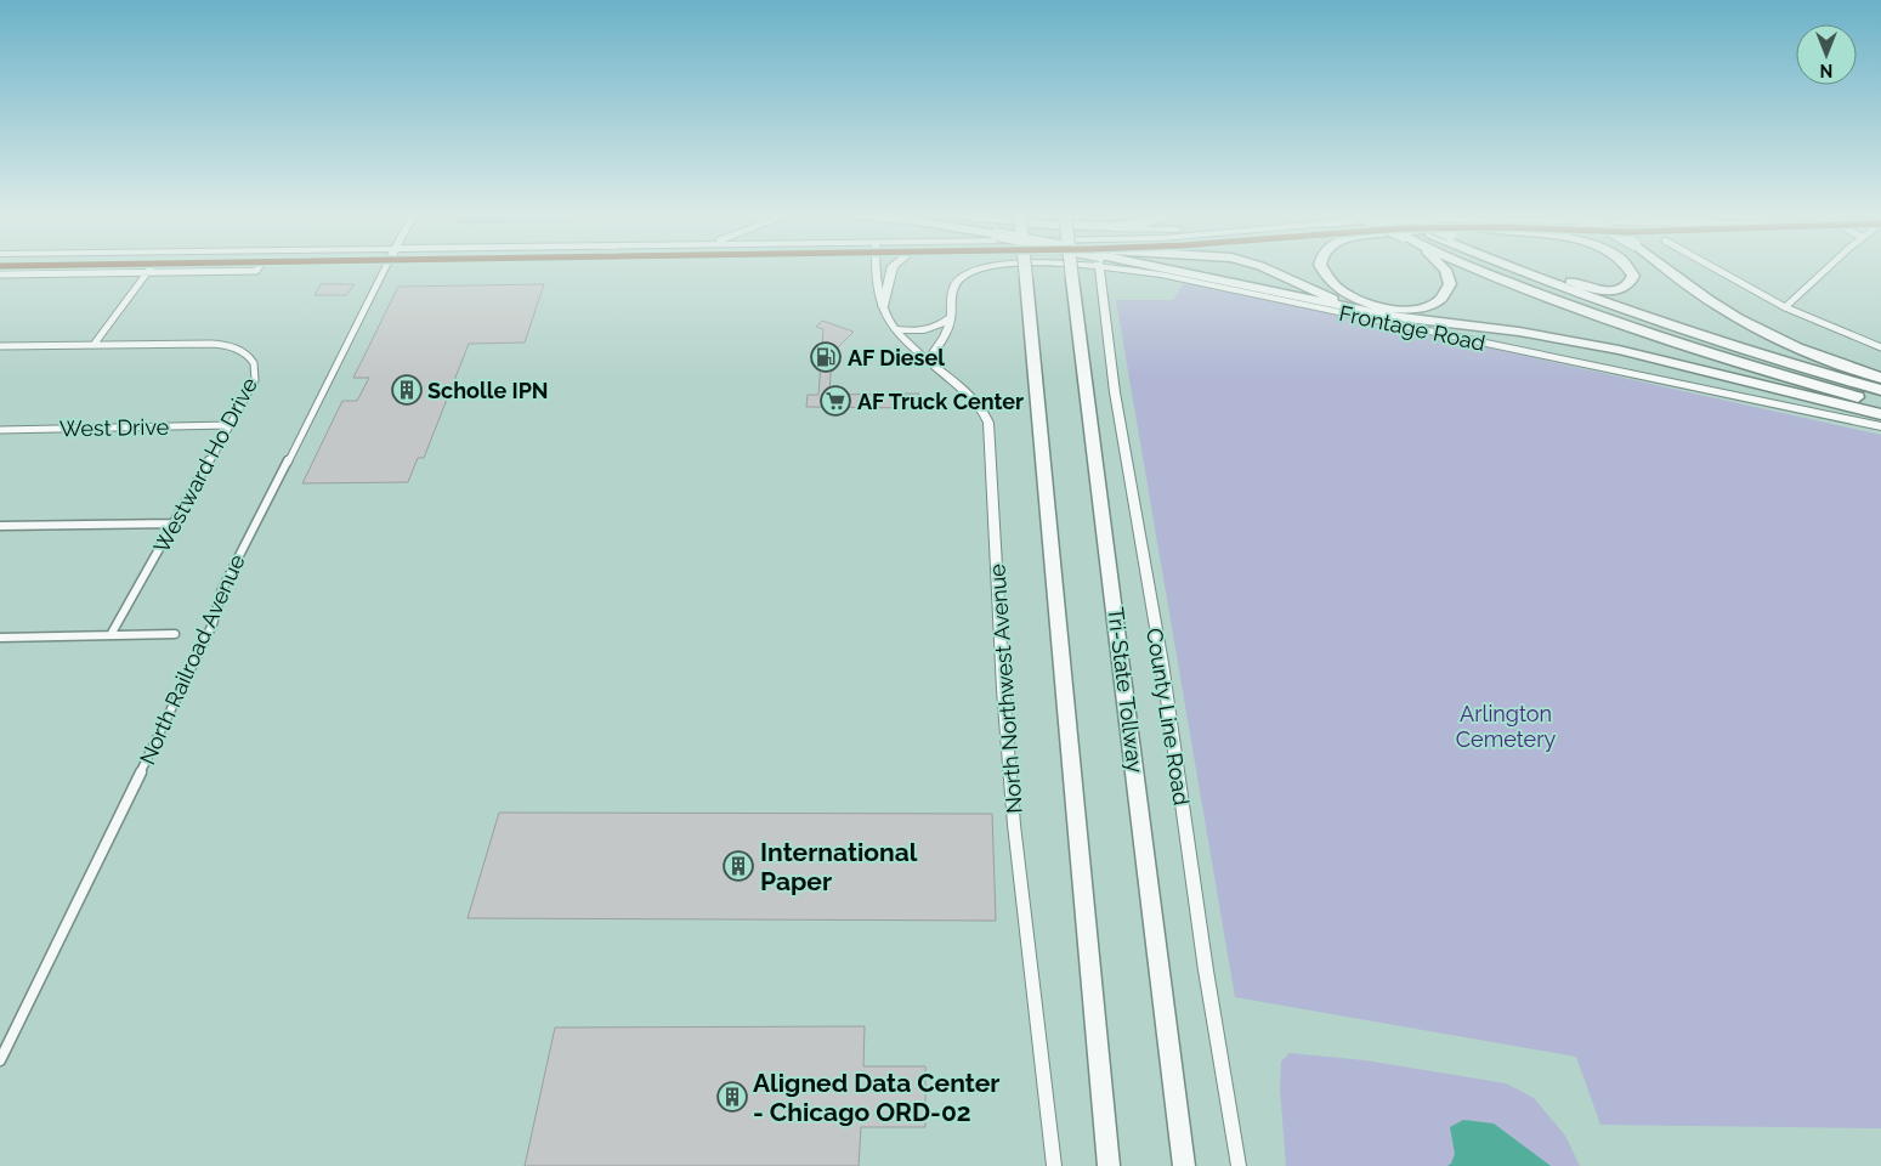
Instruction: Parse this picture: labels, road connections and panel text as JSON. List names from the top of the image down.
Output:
{
  "streets": {
    "highway": ["Tri-State Tollway"],
    "street": [
      "Frontage Road",
      "West Drive",
      "Westward Ho Drive",
      "North Railroad Avenue",
      "North Northwest Avenue",
      "County Line Road"
    ]
  },
  "crossings": [
    ["Frontage Road", "North Northwest Avenue"],
    ["West Drive", "Westward Ho Drive"]
  ],
  "parks": ["Arlington Cemetery"],
  "places": {
    "fuel station": ["AF Diesel"],
    "building": ["Scholle IPN", "International Paper", "Aligned Data Center - Chicago ORD-02"],
    "supermarket": ["AF Truck Center"]
  },
  "north": "bottom"
}
